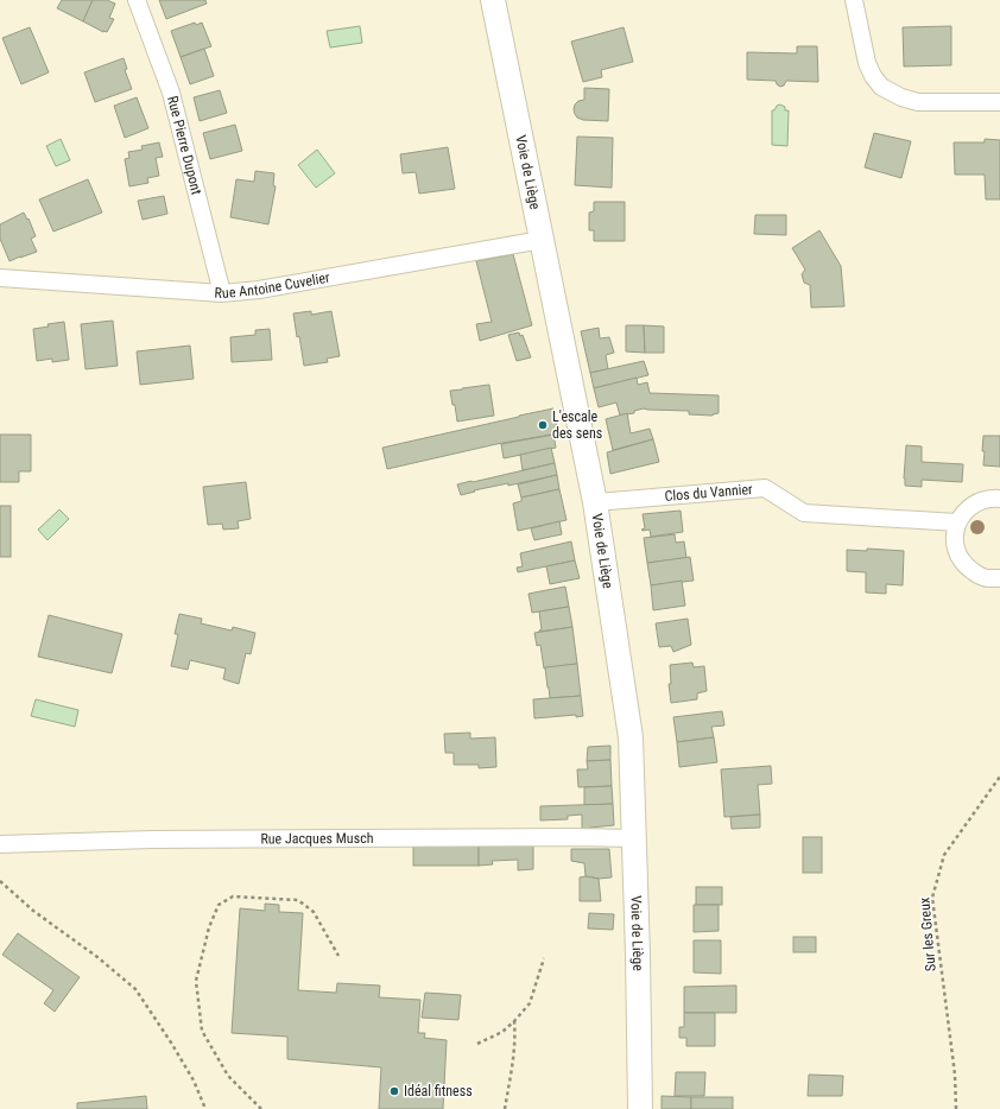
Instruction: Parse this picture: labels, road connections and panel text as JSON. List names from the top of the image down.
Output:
{
  "streets": {
    "street": [
      "Rue Pierre Dupont",
      "Voie de Liège",
      "Rue Antoine Cuvelier",
      "Clos du Vannier",
      "Rue Jacques Musch"
    ],
    "path": ["Sur les Greux"]
  },
  "crossings": [
    ["Rue Pierre Dupont", "Rue Antoine Cuvelier"],
    ["Voie de Liège", "Rue Antoine Cuvelier"],
    ["Voie de Liège", "Clos du Vannier"],
    ["Voie de Liège", "Rue Jacques Musch"]
  ],
  "places": ["L'escale des sens", "Idéal fitness"]
}
